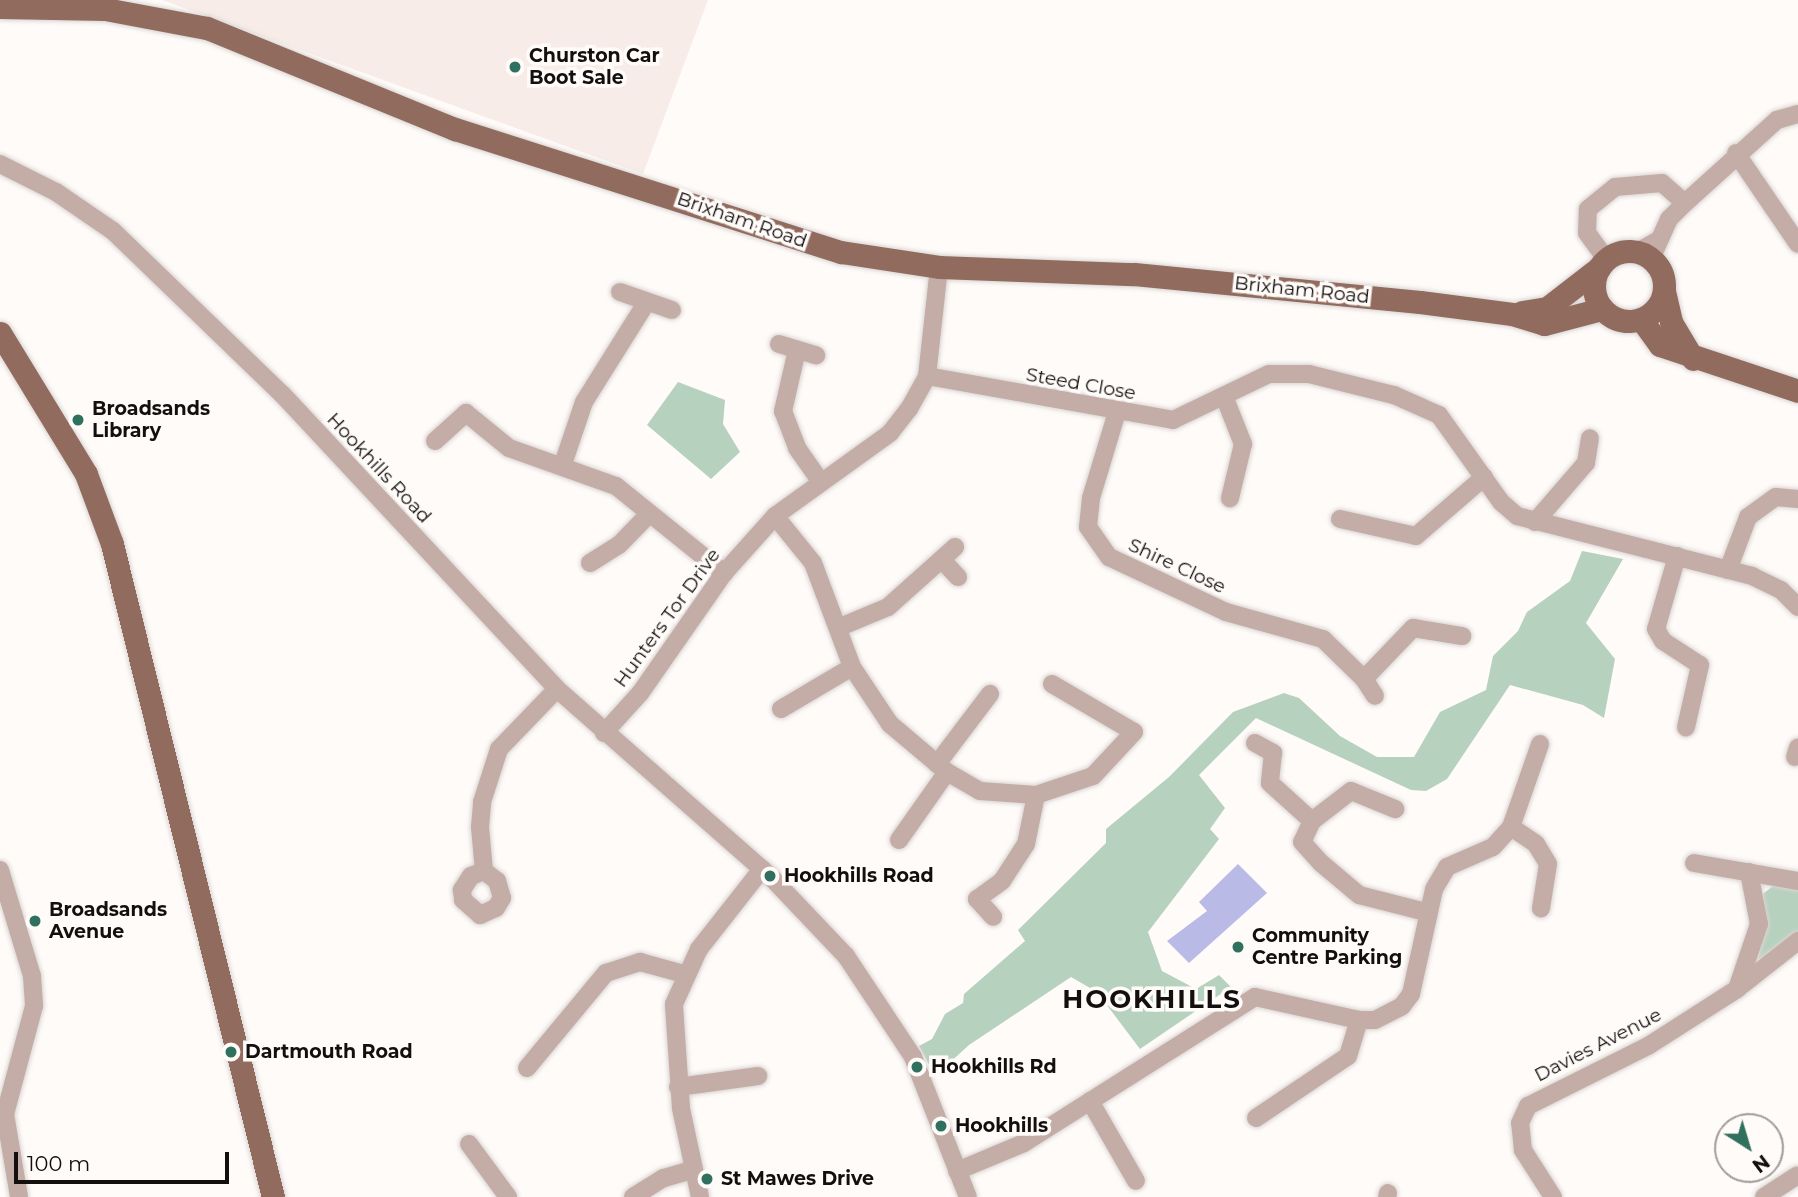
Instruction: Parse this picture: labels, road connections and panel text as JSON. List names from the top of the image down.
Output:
{
  "streets": {
    "main road": ["Brixham Road"],
    "street": [
      "Steed Close",
      "Hookhills Road",
      "Shire Close",
      "Hunters Tor Drive",
      "Davies Avenue"
    ]
  },
  "crossings": [
    ["Brixham Road", "Hunters Tor Drive"],
    ["Steed Close", "Shire Close"],
    ["Steed Close", "Hunters Tor Drive"],
    ["Hookhills Road", "Hunters Tor Drive"]
  ],
  "districts": ["HOOKHILLS"],
  "places": [
    "Churston Car Boot Sale",
    "Broadsands Library",
    "Hookhills Road",
    "Broadsands Avenue",
    "Community Centre Parking",
    "Dartmouth Road",
    "Hookhills Rd",
    "Hookhills",
    "St Mawes Drive"
  ],
  "scale_bar": "100 m",
  "north": "bottom right"
}
